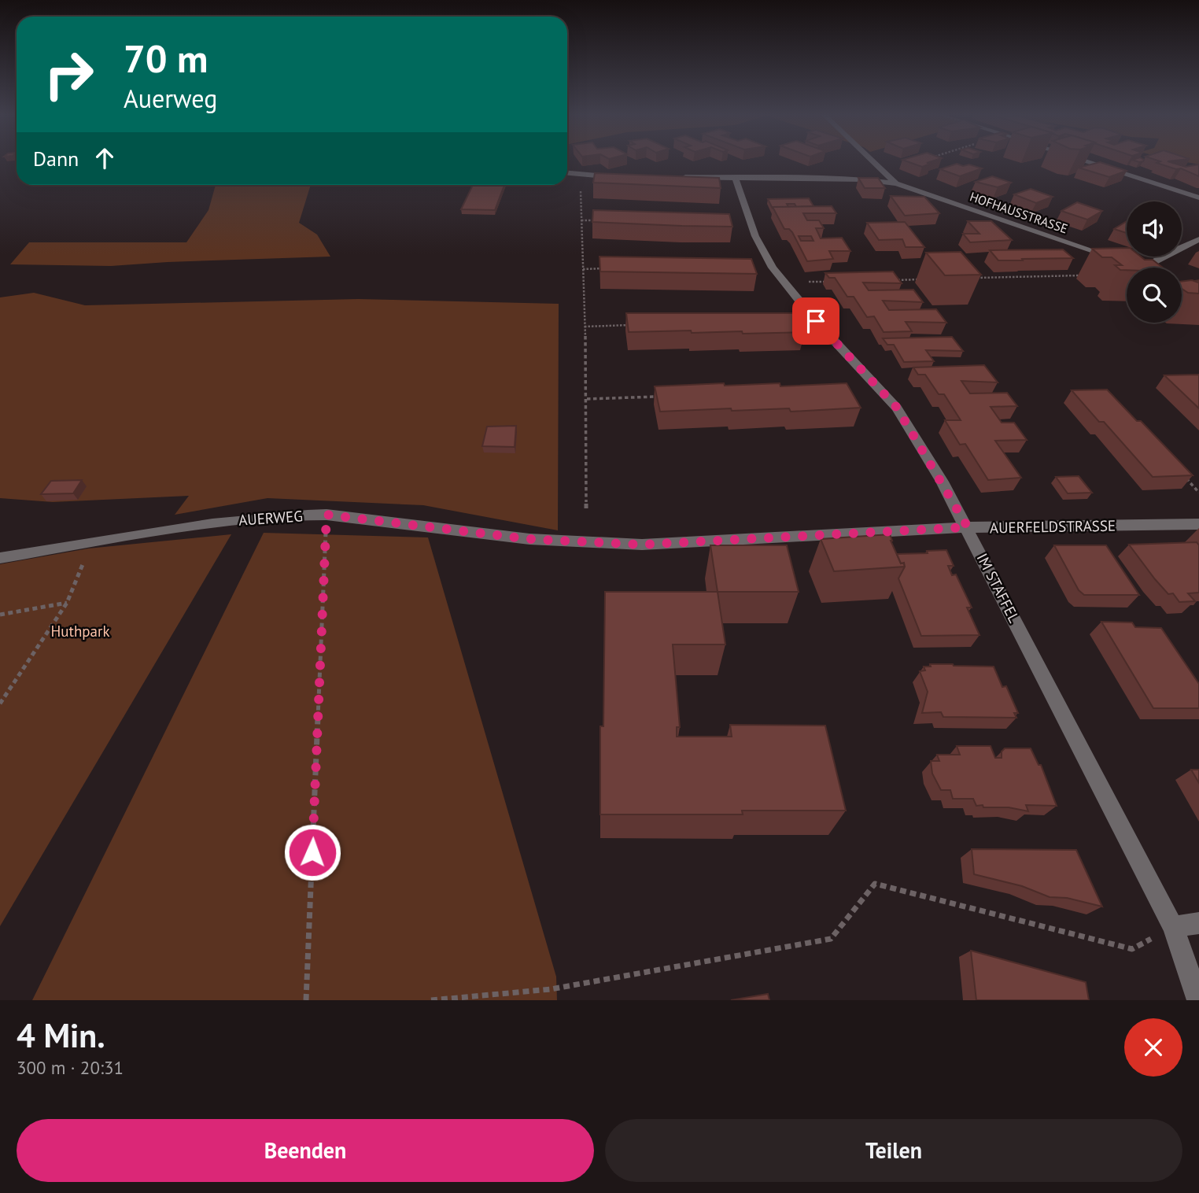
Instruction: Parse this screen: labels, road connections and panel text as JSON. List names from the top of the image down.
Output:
{
  "streets": {
    "street": [
      "HOFHAUSSTRASSE",
      "AUERWEG",
      "AUERFELDSTRASSE",
      "IM STAFFEL"
    ]
  },
  "crossings": [
    ["HOFHAUSSTRASSE", "IM STAFFEL"],
    ["AUERWEG", "AUERFELDSTRASSE"],
    ["AUERFELDSTRASSE", "IM STAFFEL"]
  ],
  "parks": ["Huthpark"],
  "page": {
    "turn": ["70 m", "Auerweg"],
    "then": "Dann",
    "heading": ["4 Min.", "300 m · 20:31"],
    "buttons": ["Beenden", "Teilen"]
  }
}
